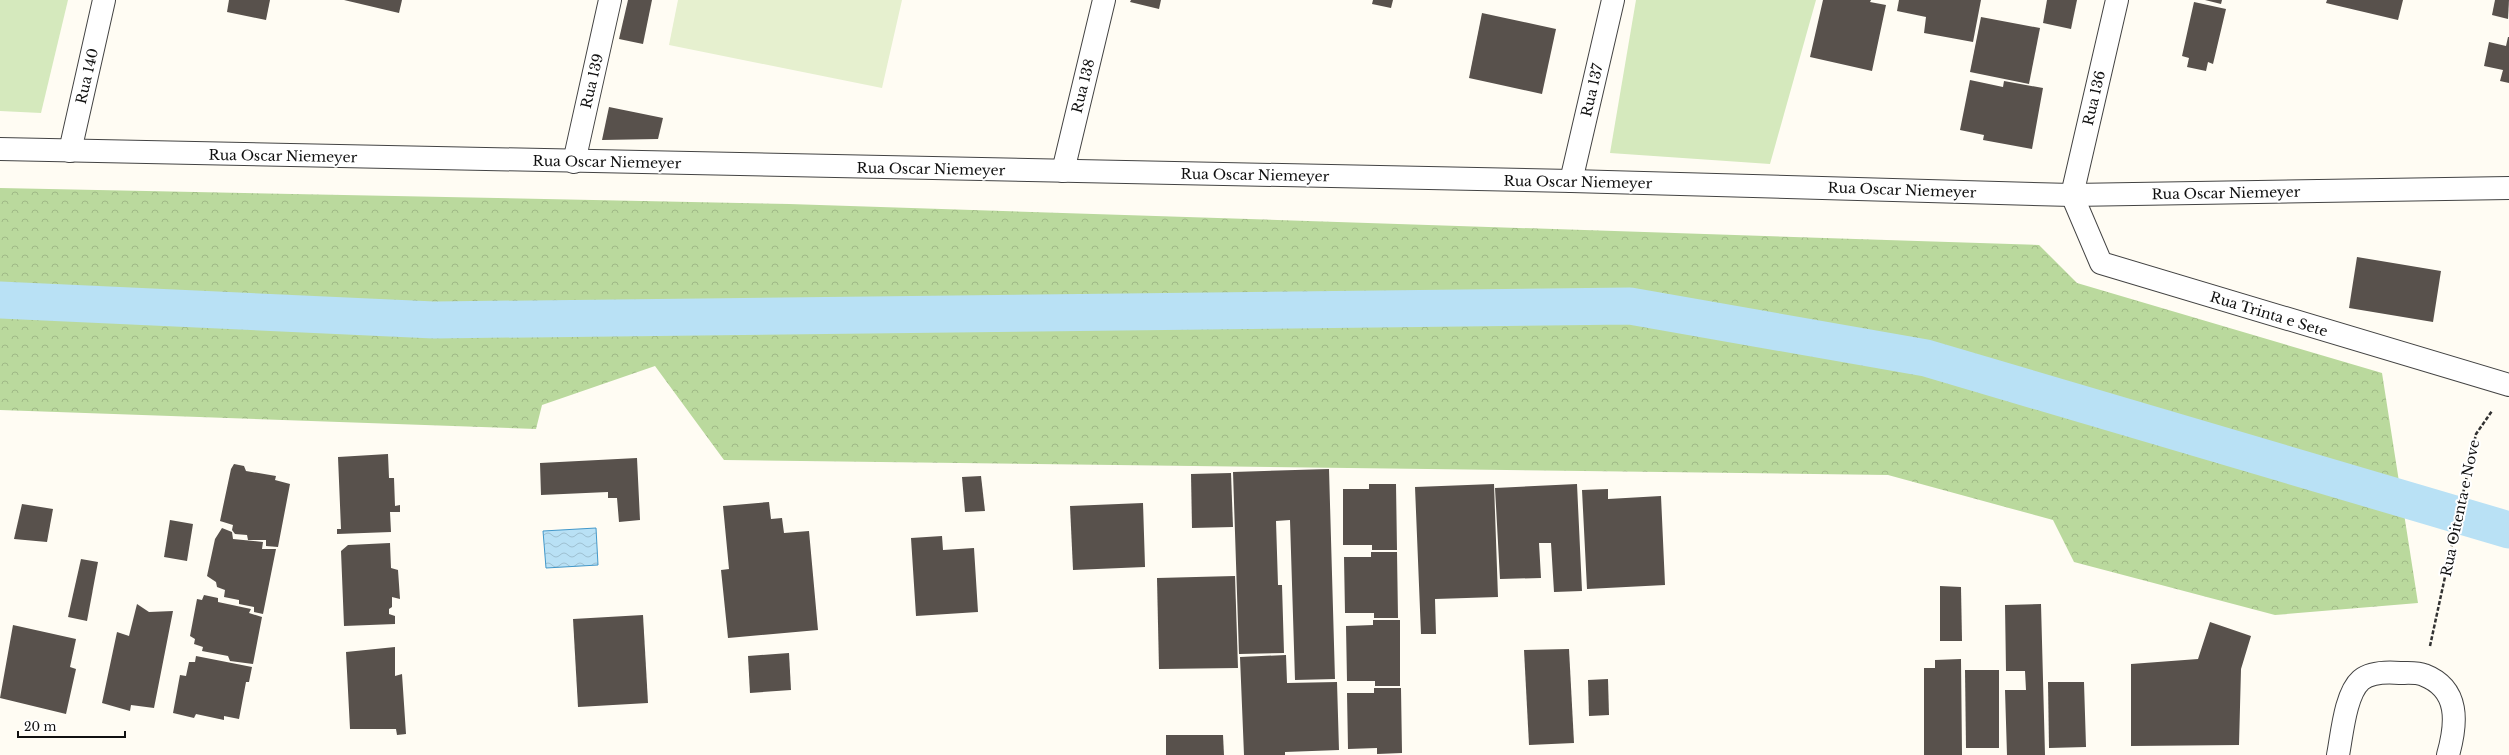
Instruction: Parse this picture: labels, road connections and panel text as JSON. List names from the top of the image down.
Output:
{
  "streets": {
    "street": [
      "Rua 140",
      "Rua 139",
      "Rua 138",
      "Rua 137",
      "Rua 136",
      "Rua Oscar Niemeyer",
      "Rua Trinta e Sete"
    ],
    "path": ["Rua Oitenta e Nove"]
  },
  "crossings": [
    ["Rua 140", "Rua Oscar Niemeyer"],
    ["Rua 139", "Rua Oscar Niemeyer"],
    ["Rua 138", "Rua Oscar Niemeyer"],
    ["Rua 137", "Rua Oscar Niemeyer"],
    ["Rua 136", "Rua Oscar Niemeyer"],
    ["Rua 136", "Rua Trinta e Sete"],
    ["Rua Oscar Niemeyer", "Rua Trinta e Sete"]
  ],
  "scale_bar": "20 m"
}
